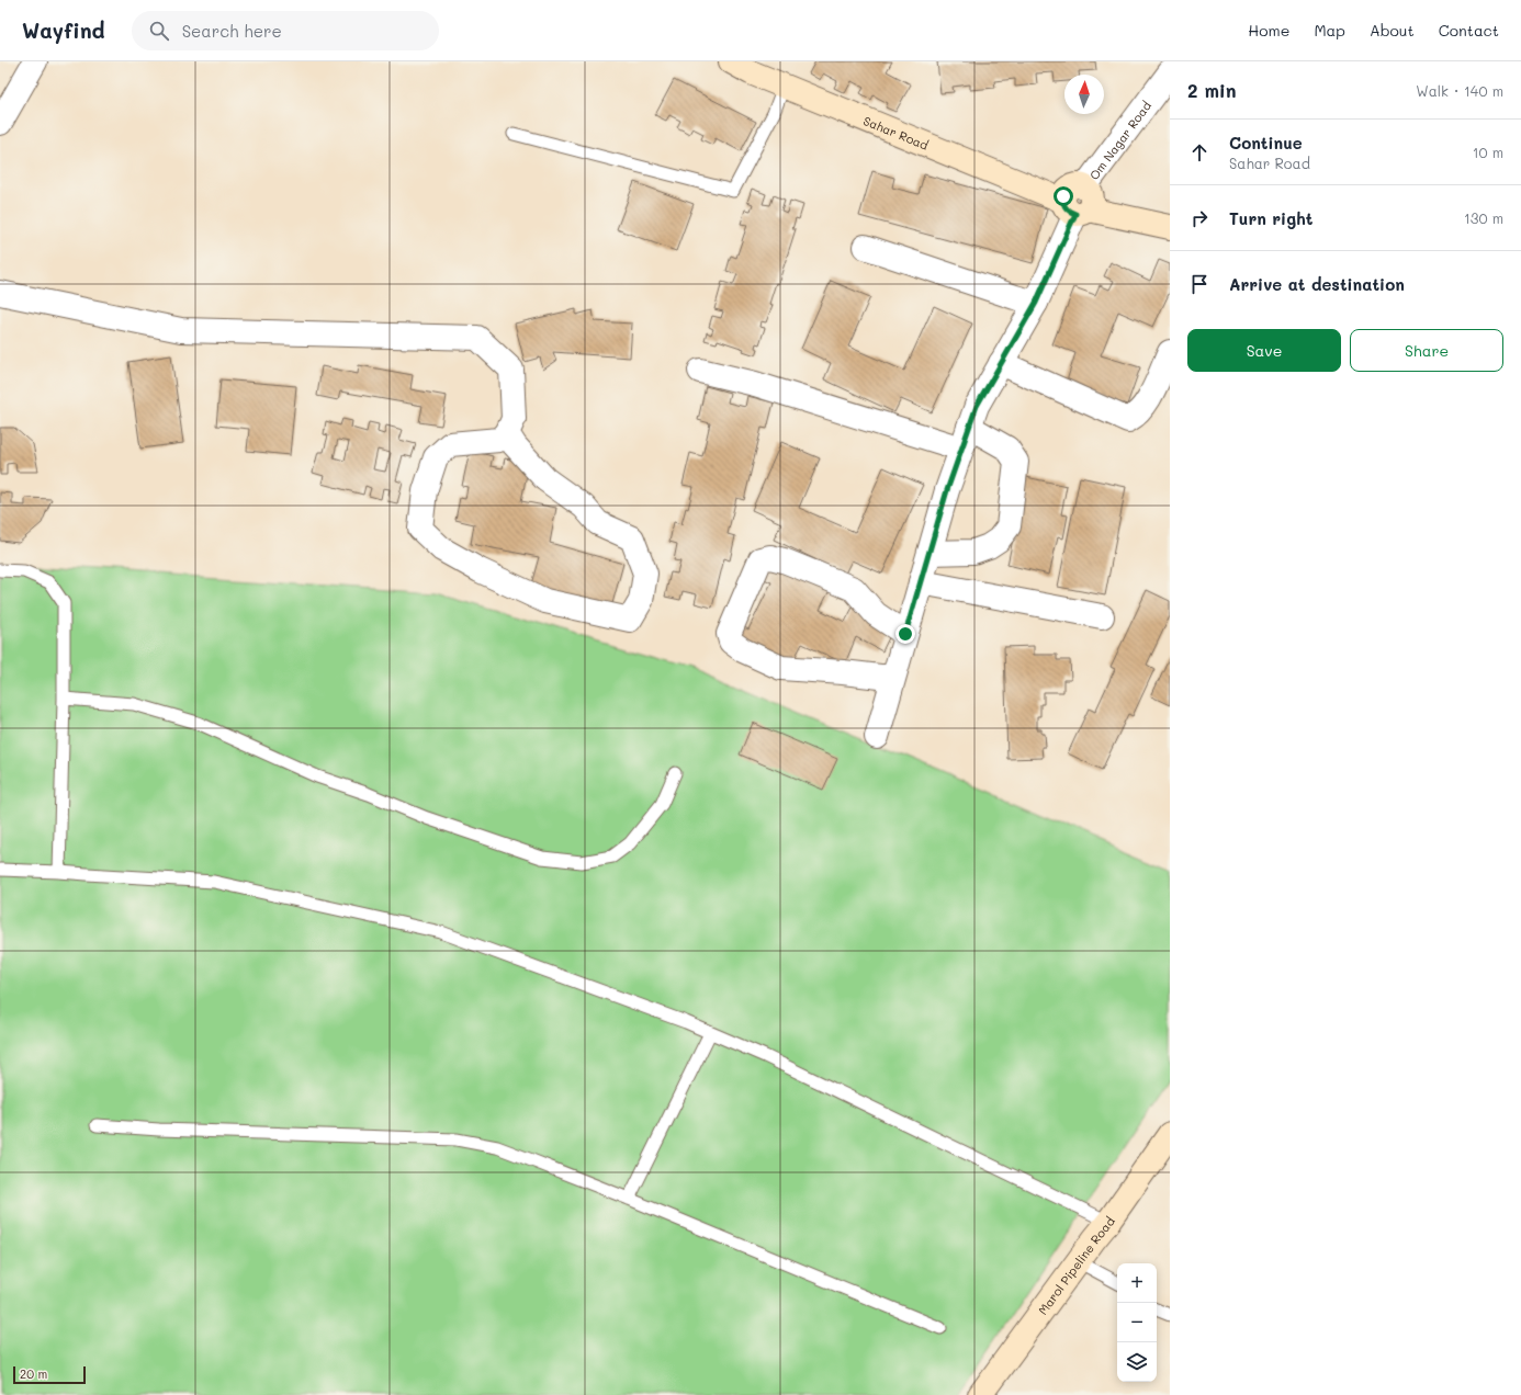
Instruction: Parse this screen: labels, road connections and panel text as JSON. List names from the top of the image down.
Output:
{
  "streets": {
    "street": ["Sahar Road", "Om Nagar Road", "Marol Pipeline Road"]
  },
  "crossings": [
    ["Sahar Road", "Om Nagar Road"]
  ],
  "scale_bar": "20 m",
  "north": "top",
  "page": {
    "header": "Wayfind",
    "search": "Search here",
    "nav": [
      "Home",
      "Map",
      "About",
      "Contact"
    ],
    "heading": ["2 min", "Walk · 140 m"],
    "list": [
      ["Continue", "Sahar Road", "10 m"],
      ["Turn right", "130 m"],
      "Arrive at destination"
    ],
    "buttons": ["Save", "Share"],
    "map_buttons": ["+", "−"],
    "scale": "20 m"
  }
}
